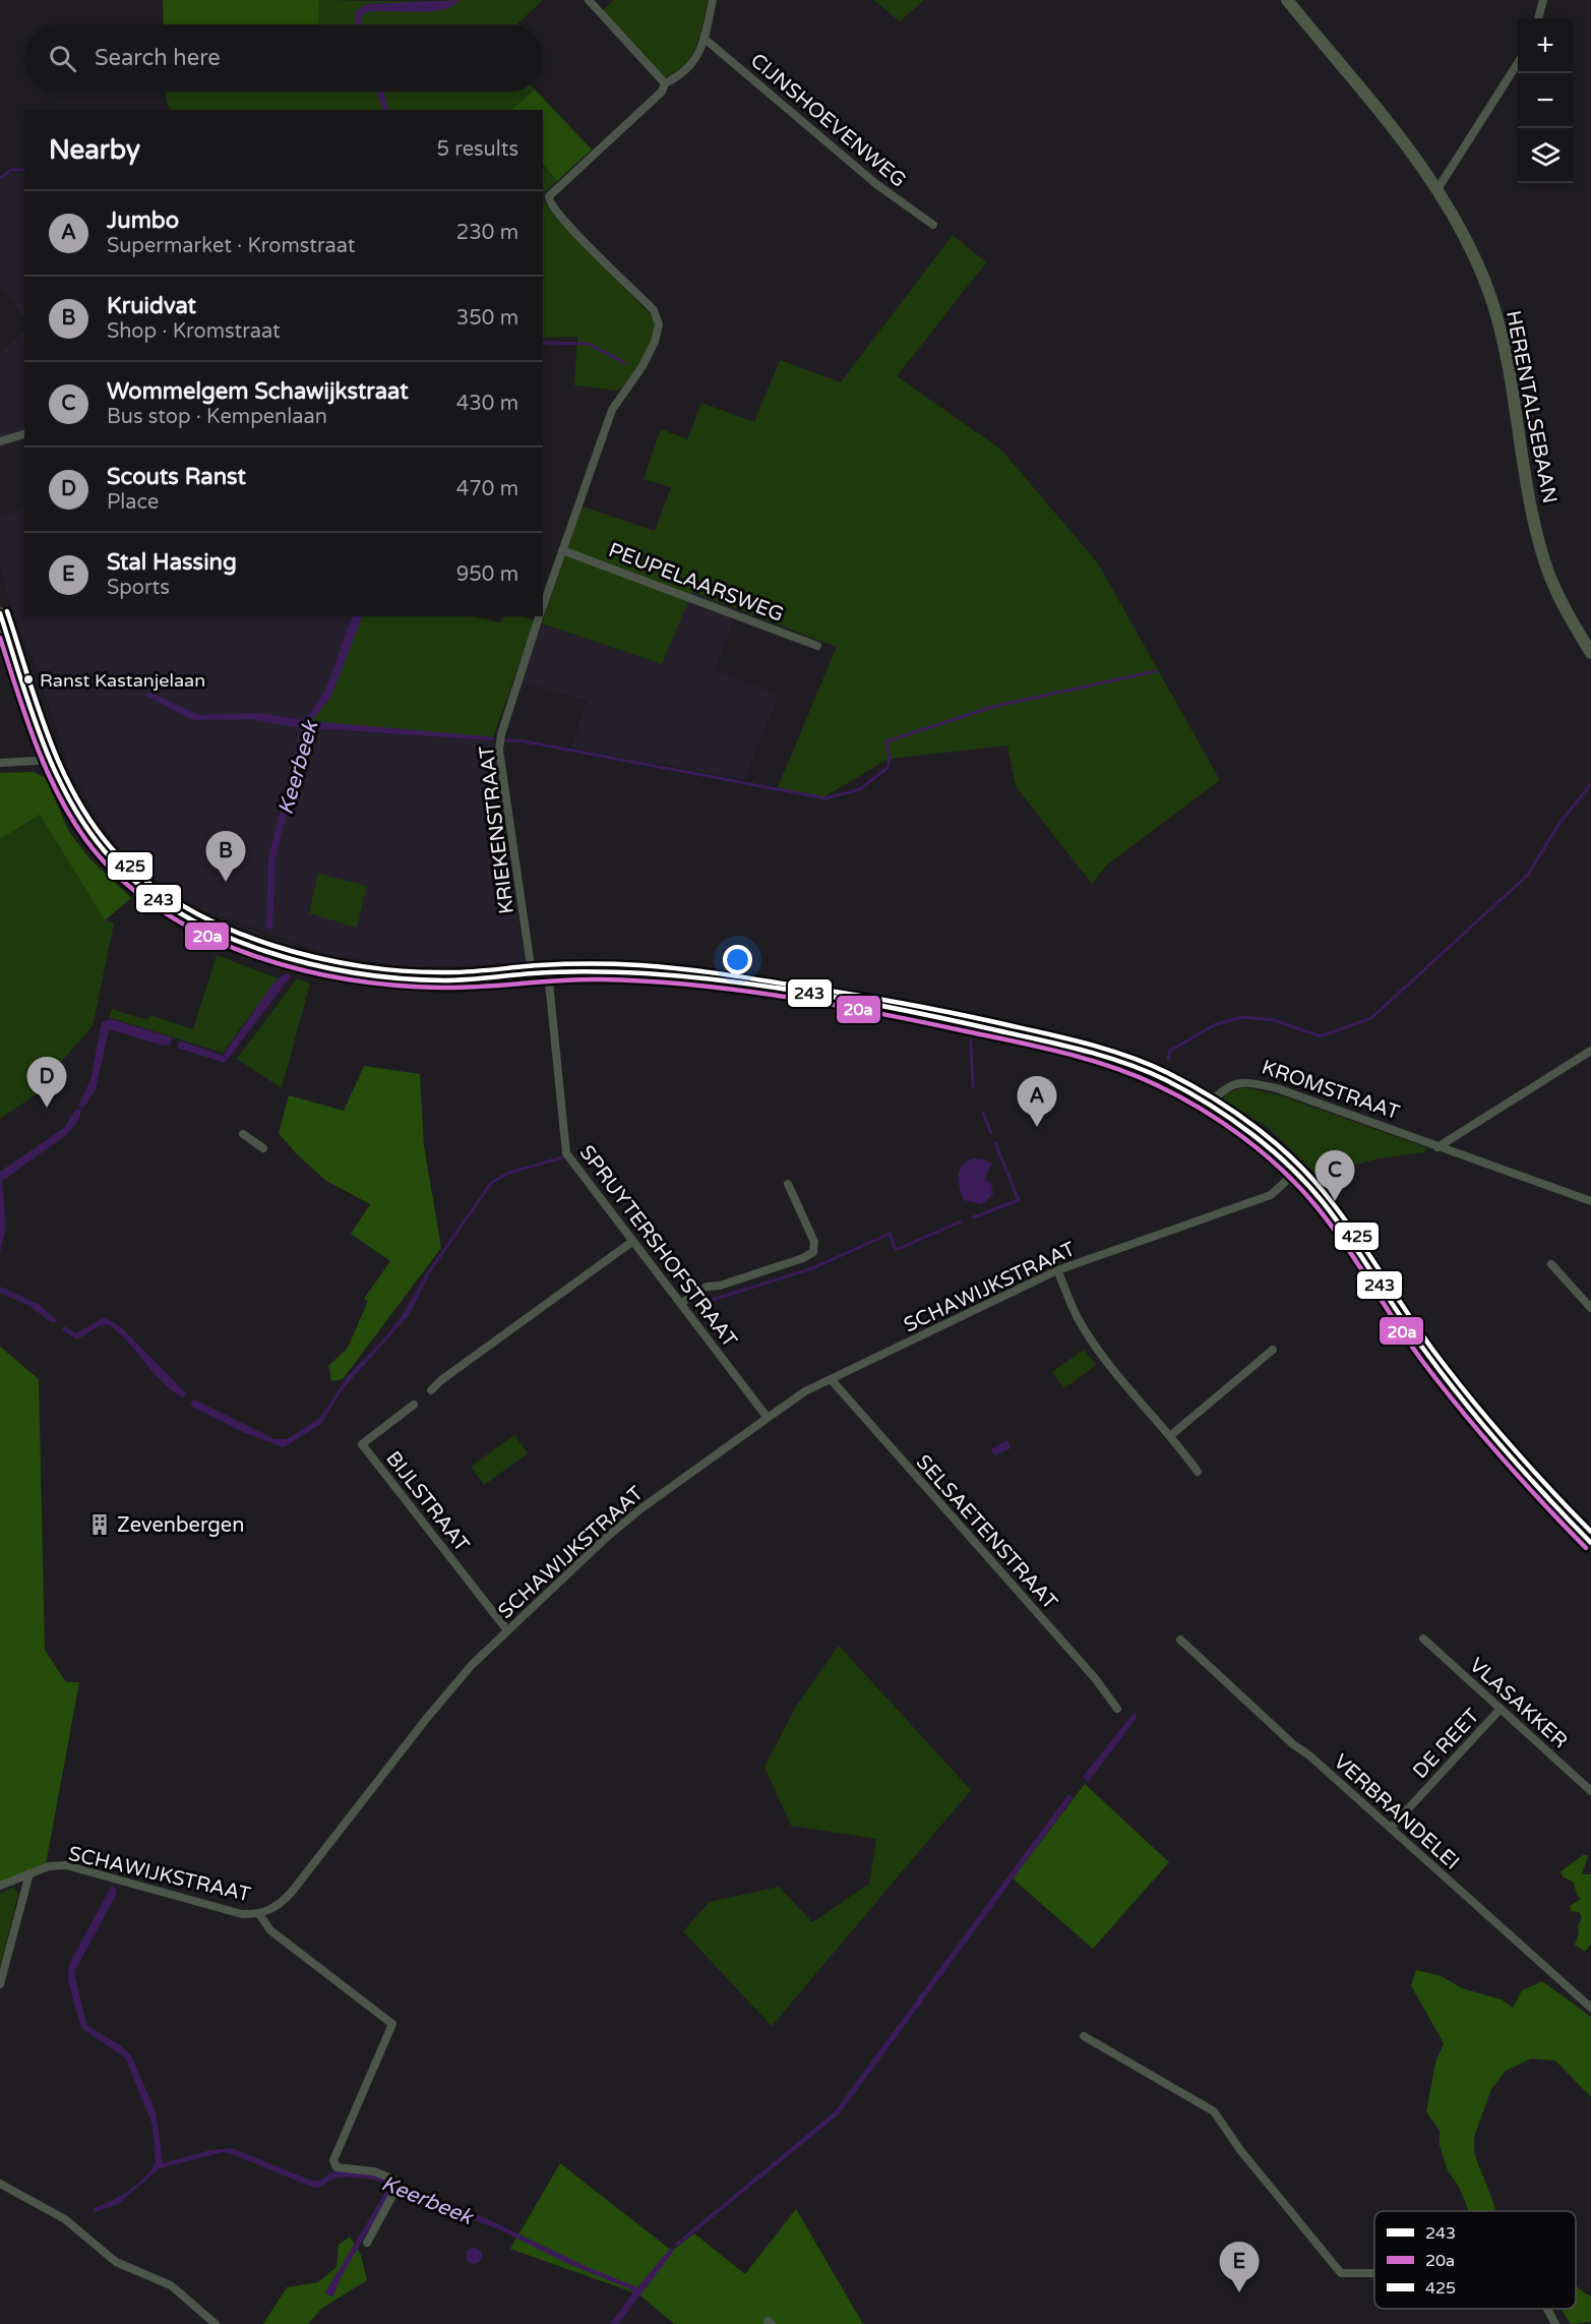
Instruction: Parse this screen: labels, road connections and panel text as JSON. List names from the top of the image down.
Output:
{
  "streets": {
    "main road": ["HERENTALSEBAAN"],
    "street": [
      "CIJNSHOEVENWEG",
      "PEUPELAARSWEG",
      "KRIEKENSTRAAT",
      "KROMSTRAAT",
      "SPRUYTERSHOFSTRAAT",
      "SCHAWIJKSTRAAT",
      "BIJLSTRAAT",
      "SELSAETENSTRAAT",
      "VLASAKKER",
      "DE REET",
      "VERBRANDELEI"
    ]
  },
  "crossings": [
    ["PEUPELAARSWEG", "KRIEKENSTRAAT"],
    ["SPRUYTERSHOFSTRAAT", "SCHAWIJKSTRAAT"],
    ["SCHAWIJKSTRAAT", "BIJLSTRAAT"],
    ["SCHAWIJKSTRAAT", "SELSAETENSTRAAT"],
    ["VLASAKKER", "DE REET"],
    ["DE REET", "VERBRANDELEI"]
  ],
  "water": ["Keerbeek"],
  "places": {
    "other": ["Ranst Kastanjelaan"],
    "building": ["Zevenbergen"]
  },
  "lines": ["transit line 425", "transit line 243", "transit line 20a"],
  "legend": ["243", "20a", "425"],
  "page": {
    "map_buttons": ["+", "−"],
    "search": "Search here",
    "heading": ["Nearby", "5 results"],
    "list": [
      {
        "mark": "A",
        "name": "Jumbo",
        "note": "Supermarket · Kromstraat",
        "value": "230 m"
      },
      {
        "mark": "B",
        "name": "Kruidvat",
        "note": "Shop · Kromstraat",
        "value": "350 m"
      },
      {
        "mark": "C",
        "name": "Wommelgem Schawijkstraat",
        "note": "Bus stop · Kempenlaan",
        "value": "430 m"
      },
      {
        "mark": "D",
        "name": "Scouts Ranst",
        "note": "Place",
        "value": "470 m"
      },
      {
        "mark": "E",
        "name": "Stal Hassing",
        "note": "Sports",
        "value": "950 m"
      }
    ],
    "pins": [
      "B",
      "D",
      "A",
      "C",
      "E"
    ]
  }
}
